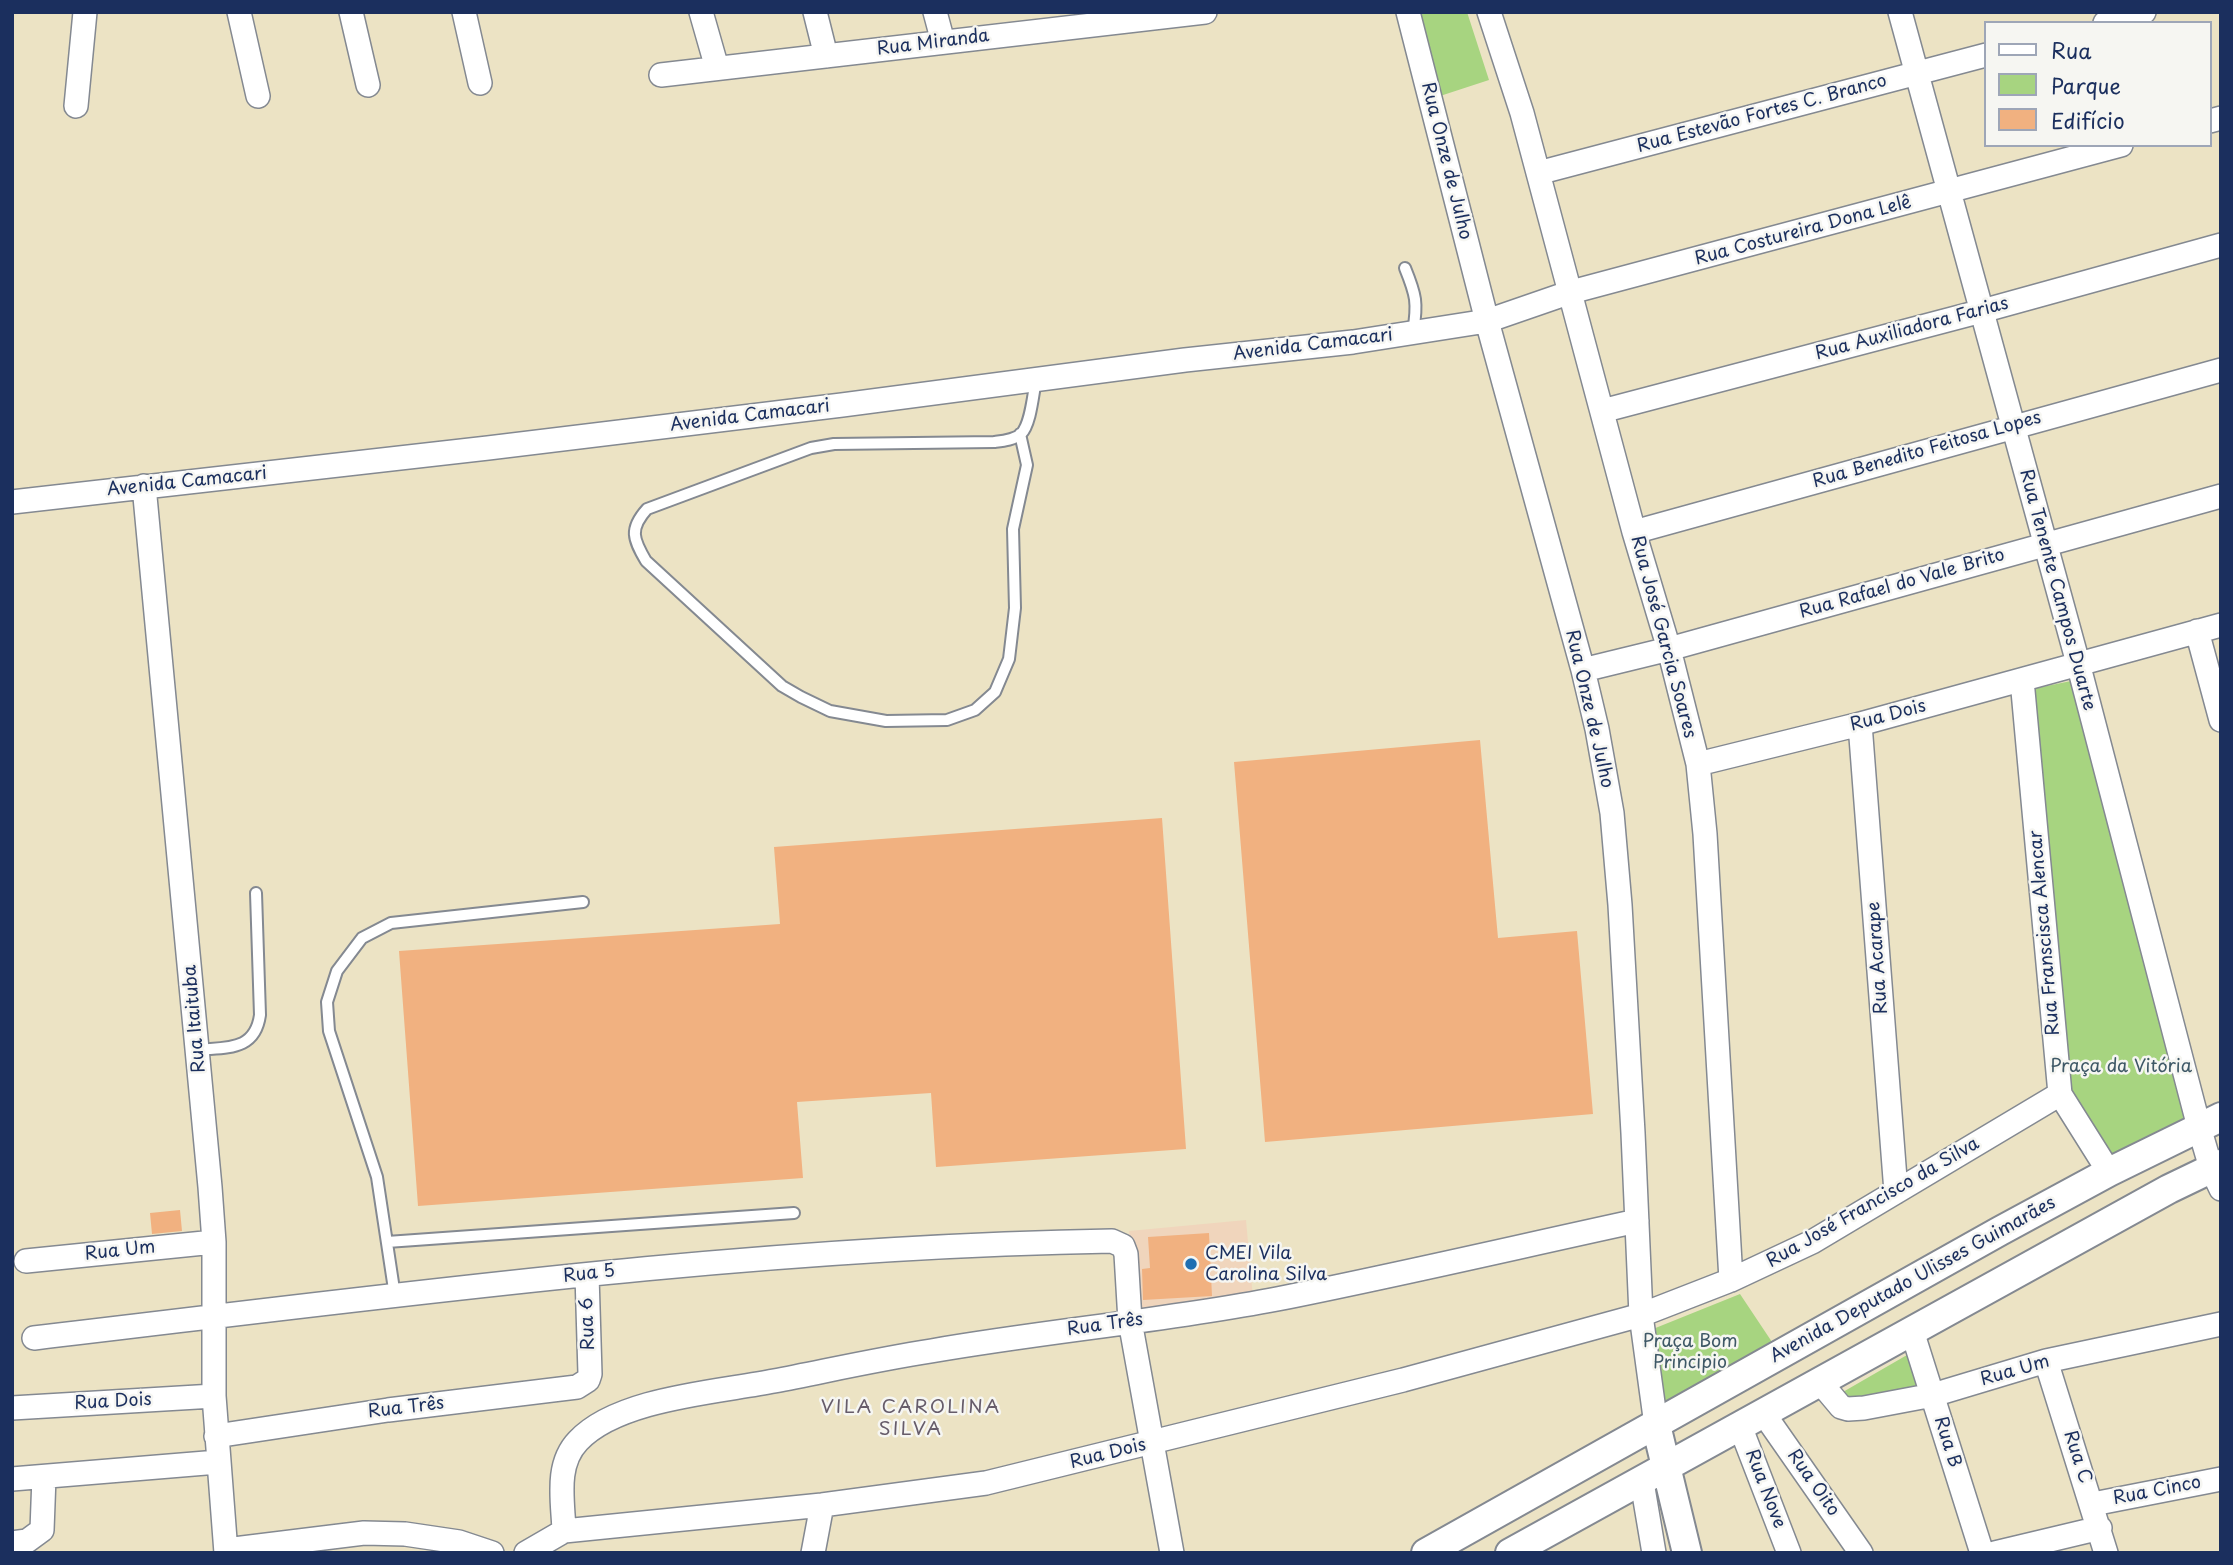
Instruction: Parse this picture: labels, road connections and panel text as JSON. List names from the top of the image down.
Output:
{
  "streets": {
    "street": [
      "Rua Miranda",
      "Rua Estevão Fortes C. Branco",
      "Rua Onze de Julho",
      "Rua Costureira Dona Lelê",
      "Rua Auxiliadora Farias",
      "Avenida Camacari",
      "Rua Benedito Feitosa Lopes",
      "Rua Rafael do Vale Brito",
      "Rua Tenente Campos Duarte",
      "Rua José Garcia Soares",
      "Rua Dois",
      "Rua Franscisca Alencar",
      "Rua Acarape",
      "Rua Itaituba",
      "Rua José Francisco da Silva",
      "Rua Um",
      "Rua 5",
      "Avenida Deputado Ulisses Guimarães",
      "Rua 6",
      "Rua Três",
      "Rua B",
      "Rua C",
      "Rua Oito",
      "Rua Nove",
      "Rua Cinco"
    ]
  },
  "crossings": [
    ["Rua Estevão Fortes C. Branco", "Rua Tenente Campos Duarte"],
    ["Rua Estevão Fortes C. Branco", "Rua José Garcia Soares"],
    ["Rua Onze de Julho", "Rua Costureira Dona Lelê"],
    ["Rua Onze de Julho", "Avenida Camacari"],
    ["Rua Onze de Julho", "Rua Rafael do Vale Brito"],
    ["Rua Onze de Julho", "Rua Dois"],
    ["Rua Onze de Julho", "Rua José Francisco da Silva"],
    ["Rua Onze de Julho", "Avenida Deputado Ulisses Guimarães"],
    ["Rua Onze de Julho", "Rua Três"],
    ["Rua Costureira Dona Lelê", "Avenida Camacari"],
    ["Rua Costureira Dona Lelê", "Rua Tenente Campos Duarte"],
    ["Rua Costureira Dona Lelê", "Rua José Garcia Soares"],
    ["Rua Auxiliadora Farias", "Rua Tenente Campos Duarte"],
    ["Rua Auxiliadora Farias", "Rua José Garcia Soares"],
    ["Avenida Camacari", "Rua Itaituba"],
    ["Rua Benedito Feitosa Lopes", "Rua Tenente Campos Duarte"],
    ["Rua Benedito Feitosa Lopes", "Rua José Garcia Soares"],
    ["Rua Rafael do Vale Brito", "Rua Tenente Campos Duarte"],
    ["Rua Rafael do Vale Brito", "Rua José Garcia Soares"],
    ["Rua Tenente Campos Duarte", "Rua Dois"],
    ["Rua Tenente Campos Duarte", "Avenida Deputado Ulisses Guimarães"],
    ["Rua José Garcia Soares", "Rua Dois"],
    ["Rua José Garcia Soares", "Rua José Francisco da Silva"],
    ["Rua Dois", "Rua Franscisca Alencar"],
    ["Rua Dois", "Rua Acarape"],
    ["Rua Dois", "Rua Itaituba"],
    ["Rua Dois", "Rua José Francisco da Silva"],
    ["Rua Dois", "Rua Três"],
    ["Rua Franscisca Alencar", "Rua José Francisco da Silva"],
    ["Rua Franscisca Alencar", "Avenida Deputado Ulisses Guimarães"],
    ["Rua Acarape", "Rua José Francisco da Silva"],
    ["Rua Itaituba", "Rua Um"],
    ["Rua Itaituba", "Rua 5"],
    ["Rua Itaituba", "Rua Três"],
    ["Rua Um", "Rua B"],
    ["Rua Um", "Rua C"],
    ["Rua 5", "Rua 6"],
    ["Rua 5", "Rua Três"],
    ["Rua 6", "Rua Três"],
    ["Rua C", "Rua Cinco"],
    ["Rua Oito", "Rua Nove"]
  ],
  "districts": ["VILA CAROLINA SILVA"],
  "parks": ["Praça da Vitória", "Praça Bom Principio"],
  "places": ["CMEI Vila Carolina Silva"],
  "legend": ["Rua", "Parque", "Edifício"]
}
